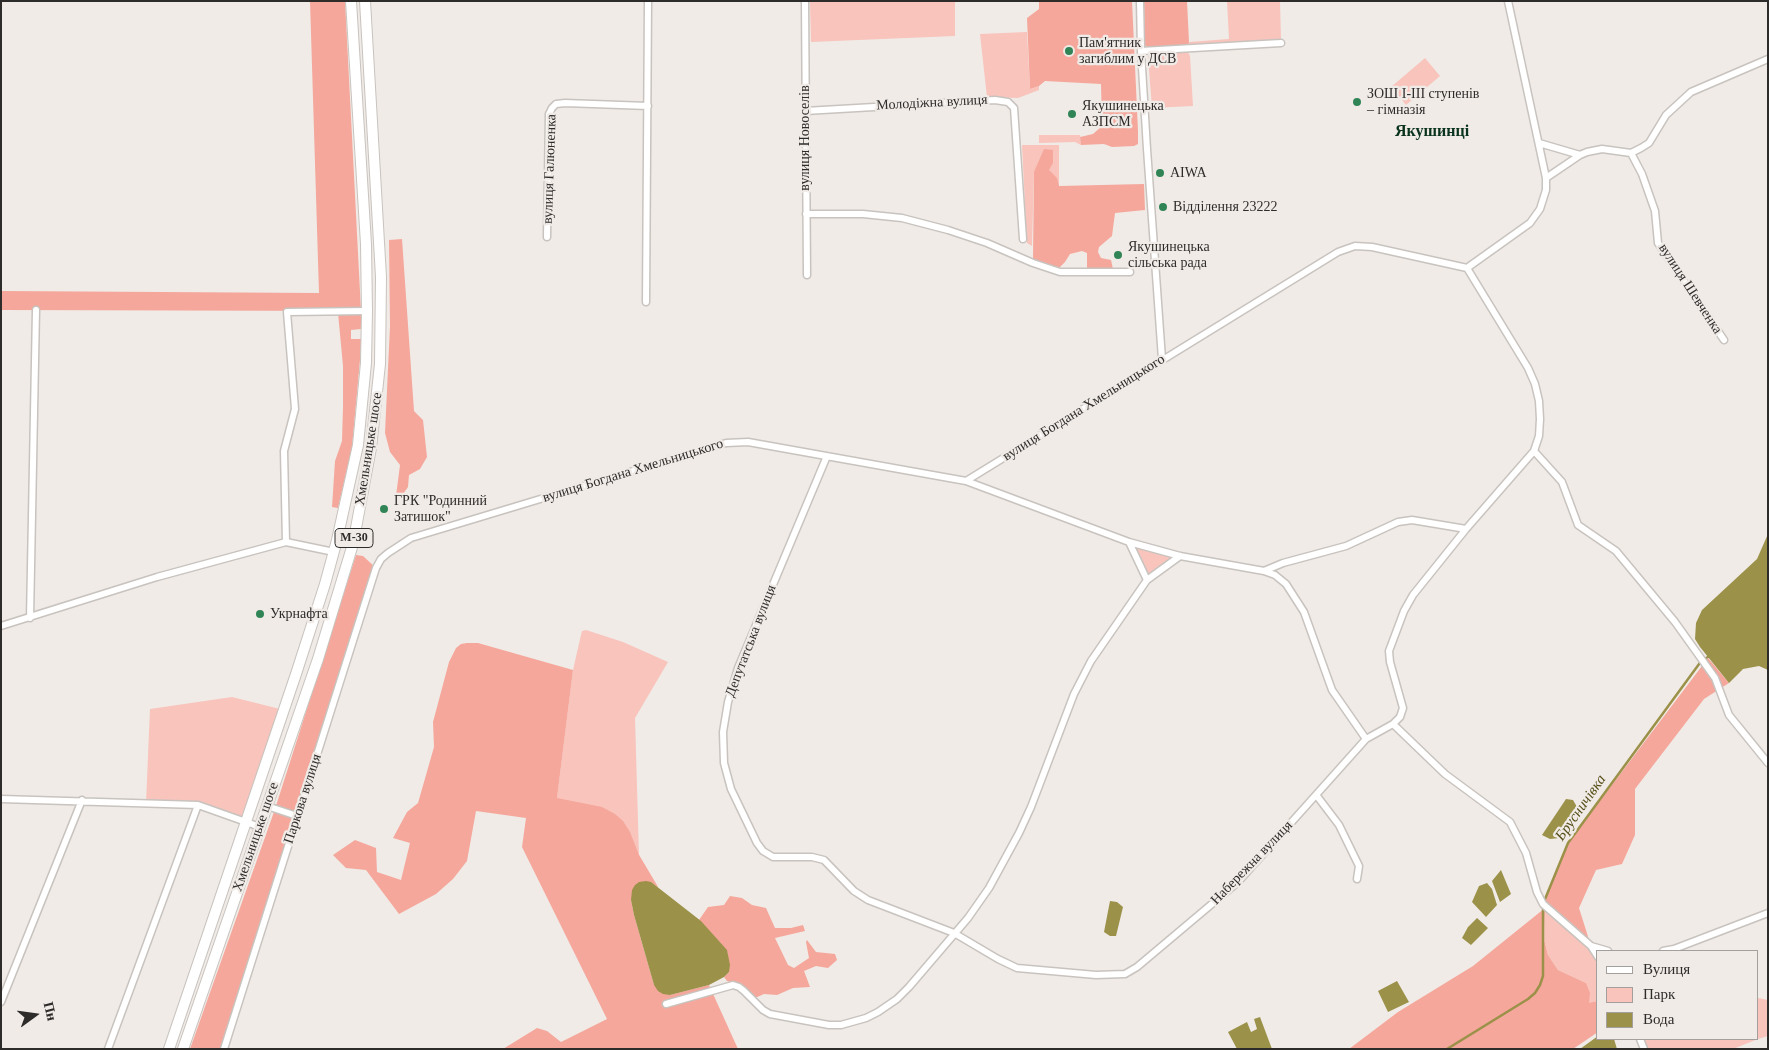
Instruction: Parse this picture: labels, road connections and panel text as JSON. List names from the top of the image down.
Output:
{
  "streets": {
    "highway": ["Хмельницьке шосе", "М-30"],
    "street": [
      "Молодіжна вулиця",
      "вулиця Новоселів",
      "вулиця Галюненка",
      "вулиця Шевченка",
      "вулиця Богдана Хмельницького",
      "Депутатська вулиця",
      "Паркова вулиця",
      "Набережна вулиця"
    ]
  },
  "crossings": [
    ["Молодіжна вулиця", "вулиця Новоселів"],
    ["вулиця Богдана Хмельницького", "Депутатська вулиця"],
    ["вулиця Богдана Хмельницького", "Паркова вулиця"],
    ["Депутатська вулиця", "Набережна вулиця"]
  ],
  "districts": ["Якушинці"],
  "water": ["Брусничівка"],
  "places": [
    "Пам'ятник загиблим у ДСВ",
    "ЗОШ І-ІІІ ступенів – гімназія",
    "Якушинецька АЗПСМ",
    "AIWA",
    "Відділення 23222",
    "Якушинецька сільська рада",
    "ГРК \"Родинний Затишок\"",
    "Укрнафта"
  ],
  "legend": ["Вулиця", "Парк", "Вода"],
  "north": "right"
}
